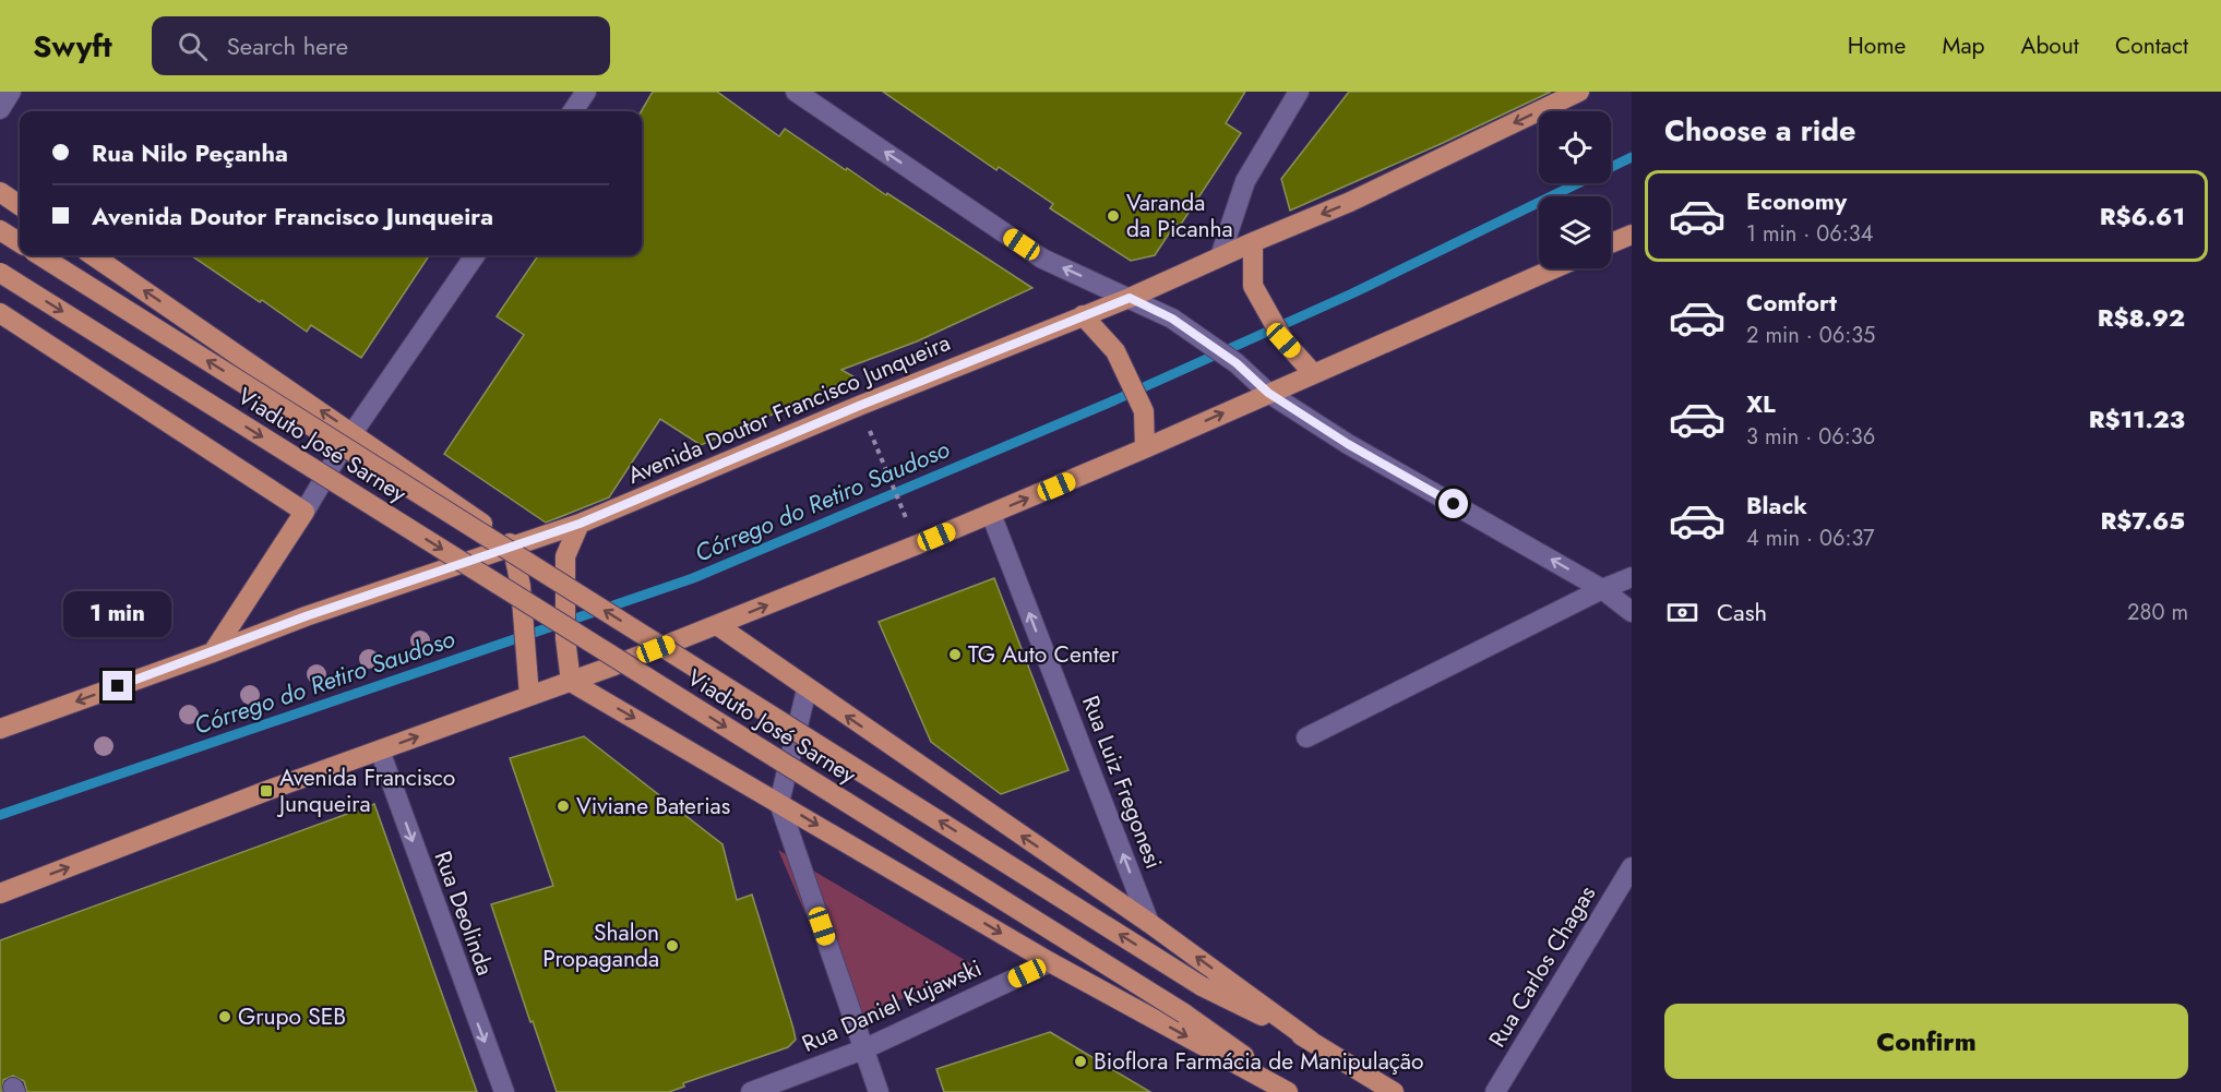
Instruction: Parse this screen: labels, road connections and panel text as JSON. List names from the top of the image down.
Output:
{
  "streets": {
    "main road": ["Avenida Doutor Francisco Junqueira", "Viaduto José Sarney"],
    "street": [
      "Rua Luiz Fregonesi",
      "Rua Deolinda",
      "Rua Carlos Chagas",
      "Rua Daniel Kujawski"
    ]
  },
  "one_way": ["Rua Luiz Fregonesi", "Rua Deolinda"],
  "water": ["Córrego do Retiro Saudoso"],
  "places": {
    "other": [
      "Varanda da Picanha",
      "TG Auto Center",
      "Viviane Baterias",
      "Shalon Propaganda",
      "Grupo SEB",
      "Bioflora Farmácia de Manipulação"
    ],
    "transit": ["Avenida Francisco Junqueira"]
  },
  "page": {
    "header": "Swyft",
    "search": "Search here",
    "nav": [
      "Home",
      "Map",
      "About",
      "Contact"
    ],
    "heading": "Choose a ride",
    "banner": ["Rua Nilo Peçanha", "Avenida Doutor Francisco Junqueira"],
    "list": [
      {
        "name": "Economy",
        "note": "1 min · 06:34",
        "value": "R$6.61"
      },
      {
        "name": "Comfort",
        "note": "2 min · 06:35",
        "value": "R$8.92"
      },
      {
        "name": "XL",
        "note": "3 min · 06:36",
        "value": "R$11.23"
      },
      {
        "name": "Black",
        "note": "4 min · 06:37",
        "value": "R$7.65"
      }
    ],
    "pay": ["Cash", "280 m"],
    "bubble": "1 min",
    "buttons": "Confirm"
  }
}
